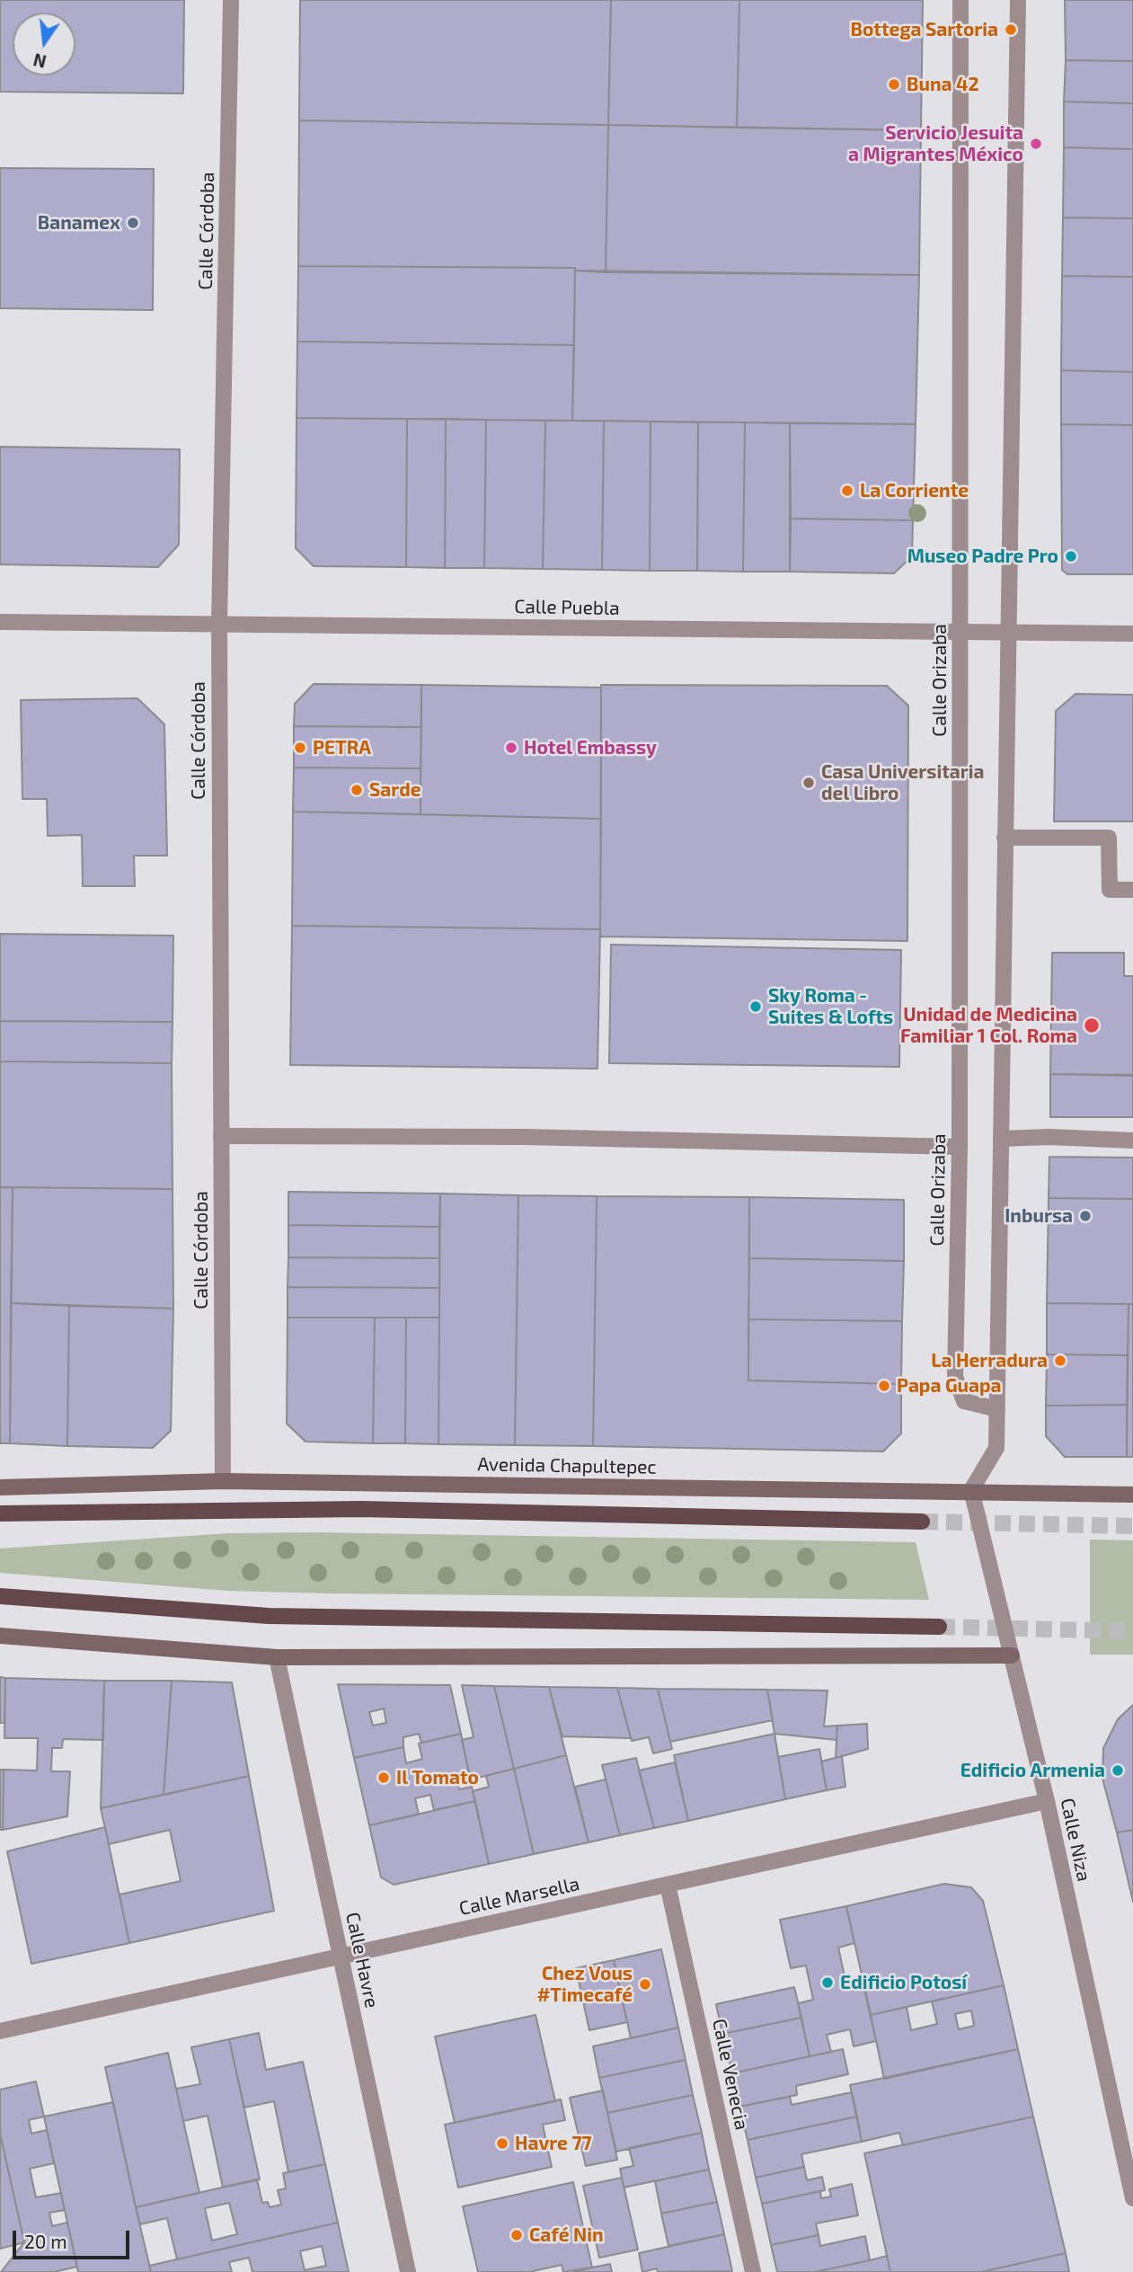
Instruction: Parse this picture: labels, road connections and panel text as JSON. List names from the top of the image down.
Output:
{
  "streets": {
    "main road": ["Avenida Chapultepec"],
    "street": [
      "Calle Córdoba",
      "Calle Puebla",
      "Calle Orizaba",
      "Calle Niza",
      "Calle Marsella",
      "Calle Havre",
      "Calle Venecia"
    ]
  },
  "crossings": [
    ["Calle Córdoba", "Calle Puebla"],
    ["Calle Córdoba", "Avenida Chapultepec"],
    ["Calle Puebla", "Calle Orizaba"],
    ["Avenida Chapultepec", "Calle Niza"],
    ["Calle Niza", "Calle Marsella"],
    ["Calle Marsella", "Calle Havre"],
    ["Calle Marsella", "Calle Venecia"]
  ],
  "places": [
    "Bottega Sartoria",
    "Buna 42",
    "Servicio Jesuita a Migrantes México",
    "Banamex",
    "La Corriente",
    "Museo Padre Pro",
    "PETRA",
    "Hotel Embassy",
    "Casa Universitaria del Libro",
    "Sarde",
    "Sky Roma - Suites & Lofts",
    "Unidad de Medicina Familiar 1 Col. Roma",
    "Inbursa",
    "La Herradura",
    "Papa Guapa",
    "Edificio Armenia",
    "Il Tomato",
    "Edificio Potosí",
    "Chez Vous #Timecafé",
    "Havre 77",
    "Café Nin"
  ],
  "scale_bar": "20 m",
  "north": "bottom"
}
